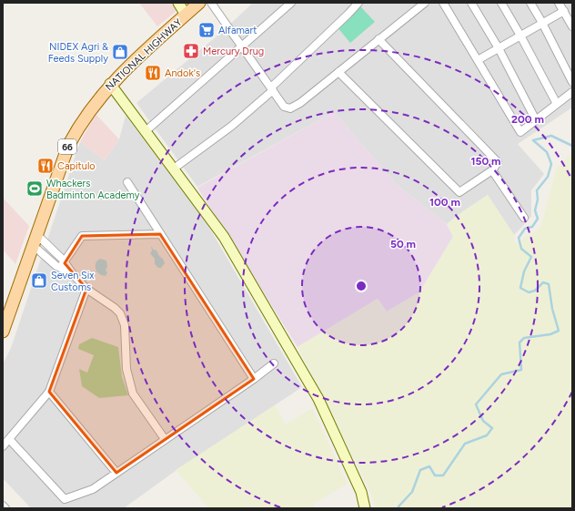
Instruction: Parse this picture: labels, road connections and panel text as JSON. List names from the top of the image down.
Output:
{
  "streets": {
    "main road": ["NATIONAL HIGHWAY", "66"]
  },
  "places": {
    "supermarket": ["Alfamart"],
    "pharmacy": ["Mercury Drug"],
    "shop": ["NIDEX Agri & Feeds Supply", "Seven Six Customs"],
    "restaurant": ["Andok's", "Capitulo"],
    "sports": ["Whackers Badminton Academy"]
  },
  "rings": [
    "200 m",
    "150 m",
    "100 m",
    "50 m"
  ]
}
